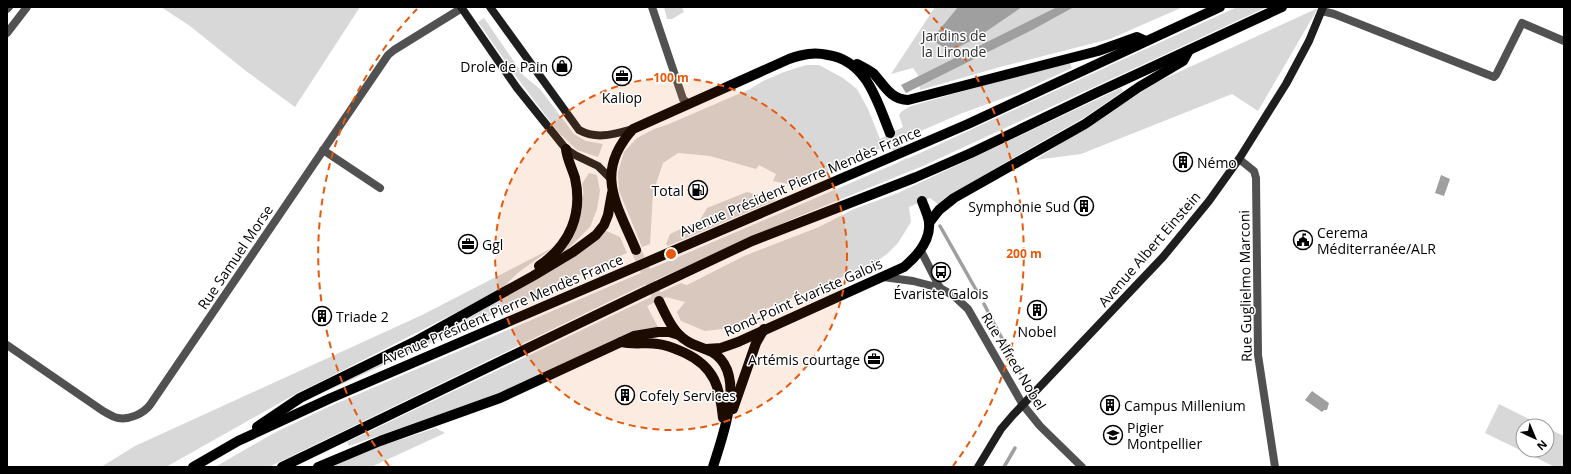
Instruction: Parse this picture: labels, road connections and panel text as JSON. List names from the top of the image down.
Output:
{
  "streets": {
    "main road": ["Avenue Président Pierre Mendès France", "Avenue Albert Einstein", "Rond-Point Évariste Galois"],
    "street": ["Rue Samuel Morse", "Rue Guglielmo Marconi", "Rue Alfred Nobel"]
  },
  "crossings": [
    ["Avenue Albert Einstein", "Rue Guglielmo Marconi"],
    ["Avenue Albert Einstein", "Rue Alfred Nobel"],
    ["Rond-Point Évariste Galois", "Rue Alfred Nobel"]
  ],
  "parks": ["Jardins de la Lironde"],
  "places": {
    "shop": ["Drole de Pain"],
    "office": ["Kaliop", "Ggl", "Artémis courtage"],
    "building": [
      "Némo",
      "Symphonie Sud",
      "Nobel",
      "Triade 2",
      "Cofely Services",
      "Campus Millenium"
    ],
    "fuel station": ["Total"],
    "public building": ["Cerema Méditerranée/ALR"],
    "bus stop": ["Évariste Galois"],
    "school or university": ["Pigier Montpellier"]
  },
  "north": "bottom right",
  "rings": ["100 m", "200 m"]
}
